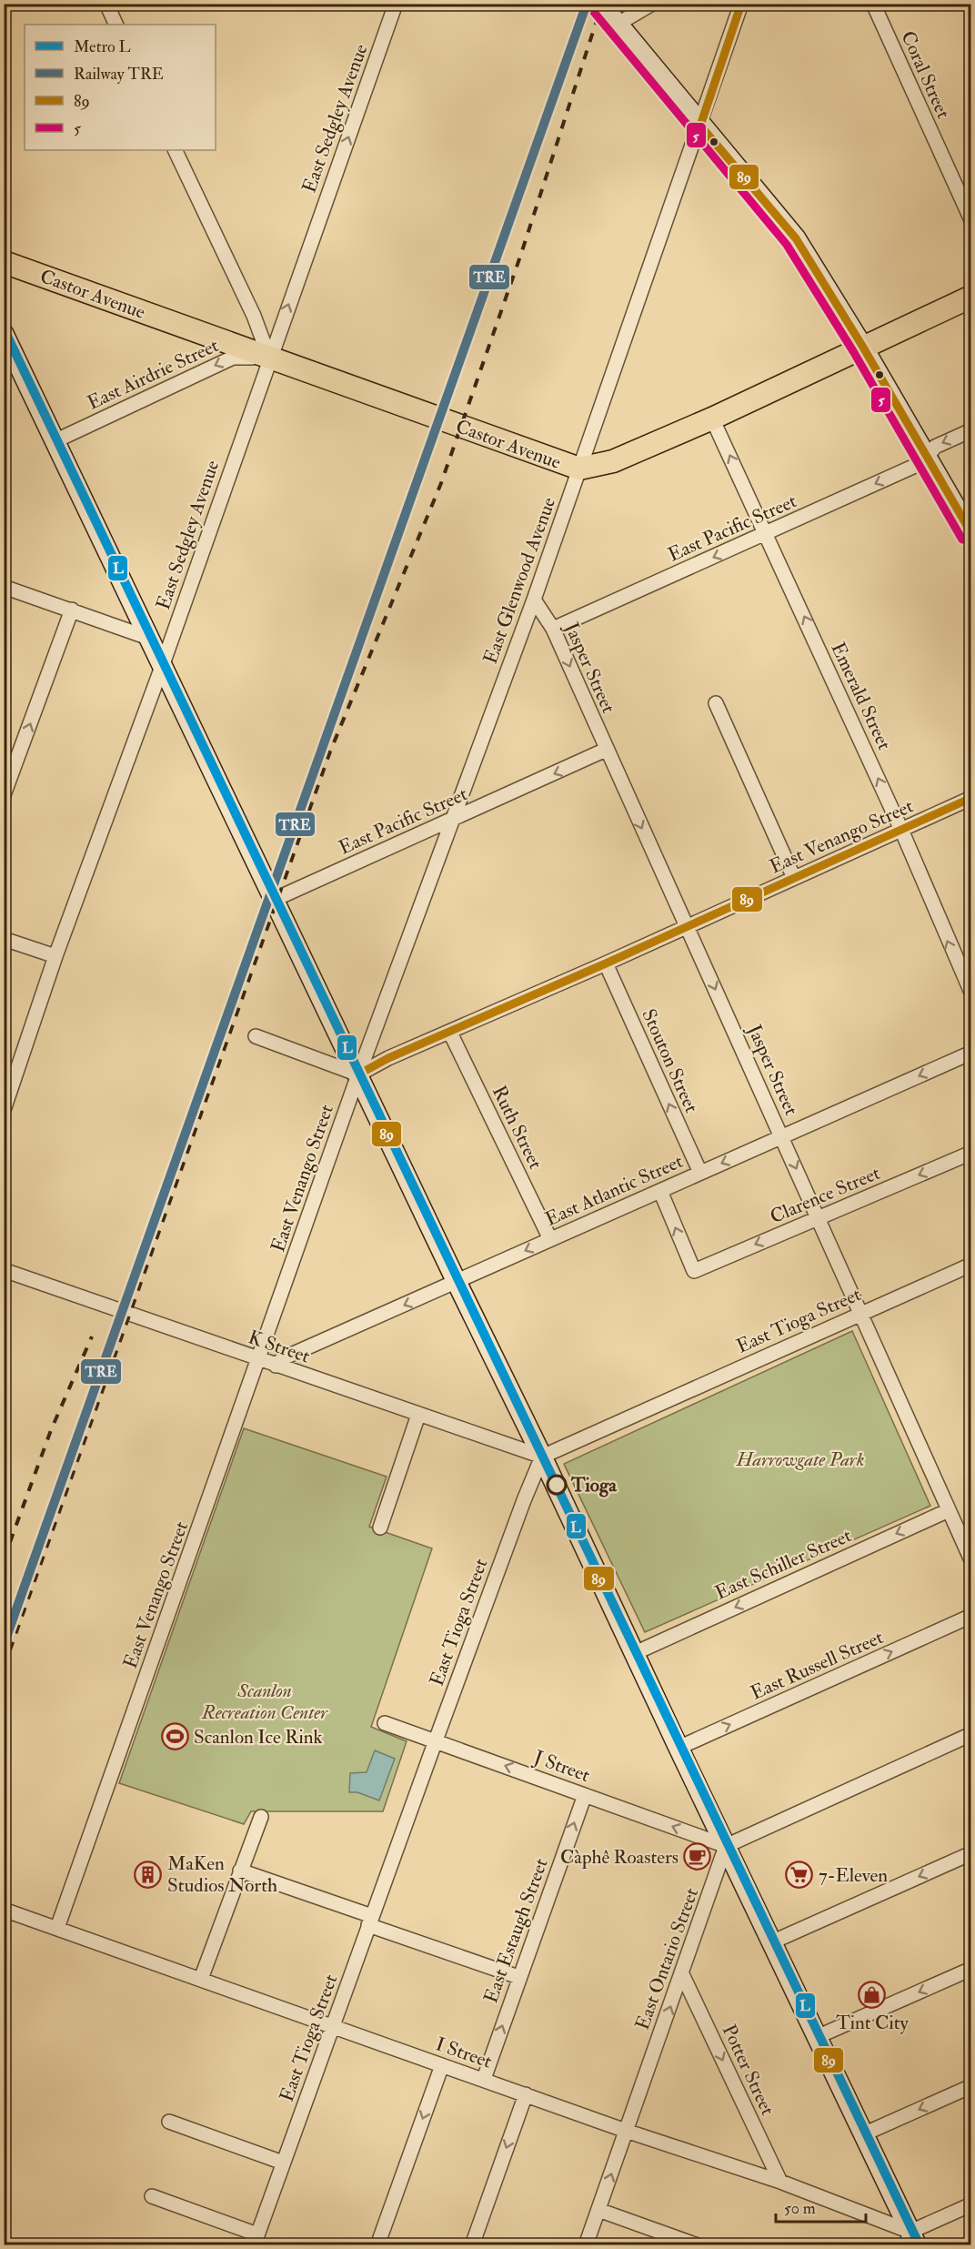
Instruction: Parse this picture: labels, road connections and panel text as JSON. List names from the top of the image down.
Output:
{
  "streets": {
    "main road": ["Castor Avenue"],
    "street": [
      "Coral Street",
      "East Sedgley Avenue",
      "East Airdrie Street",
      "East Pacific Street",
      "East Glenwood Avenue",
      "Jasper Street",
      "Emerald Street",
      "East Venango Street",
      "Stouton Street",
      "Ruth Street",
      "East Atlantic Street",
      "Clarence Street",
      "East Tioga Street",
      "K Street",
      "East Schiller Street",
      "East Russell Street",
      "J Street",
      "East Estaugh Street",
      "East Ontario Street",
      "I Street",
      "Potter Street"
    ]
  },
  "crossings": [
    ["East Sedgley Avenue", "Castor Avenue"],
    ["East Sedgley Avenue", "East Airdrie Street"],
    ["Castor Avenue", "East Airdrie Street"],
    ["Castor Avenue", "East Glenwood Avenue"],
    ["Castor Avenue", "Emerald Street"],
    ["East Pacific Street", "East Glenwood Avenue"],
    ["East Pacific Street", "Jasper Street"],
    ["East Pacific Street", "Emerald Street"],
    ["East Glenwood Avenue", "Jasper Street"],
    ["East Glenwood Avenue", "East Venango Street"],
    ["Jasper Street", "East Venango Street"],
    ["Jasper Street", "East Atlantic Street"],
    ["Jasper Street", "Clarence Street"],
    ["Jasper Street", "East Tioga Street"],
    ["Jasper Street", "East Schiller Street"],
    ["Emerald Street", "East Venango Street"],
    ["East Venango Street", "Stouton Street"],
    ["East Venango Street", "Ruth Street"],
    ["East Venango Street", "K Street"],
    ["East Venango Street", "I Street"],
    ["Stouton Street", "East Atlantic Street"],
    ["Ruth Street", "East Atlantic Street"],
    ["East Atlantic Street", "Clarence Street"],
    ["East Atlantic Street", "K Street"],
    ["East Tioga Street", "K Street"],
    ["East Tioga Street", "J Street"],
    ["East Tioga Street", "I Street"],
    ["J Street", "East Estaugh Street"],
    ["J Street", "East Ontario Street"],
    ["East Estaugh Street", "I Street"],
    ["East Ontario Street", "I Street"],
    ["East Ontario Street", "Potter Street"],
    ["I Street", "Potter Street"]
  ],
  "one_way": [
    "East Airdrie Street",
    "East Pacific Street",
    "Jasper Street",
    "Stouton Street",
    "East Atlantic Street",
    "Clarence Street",
    "East Schiller Street",
    "J Street",
    "East Estaugh Street"
  ],
  "parks": ["Harrowgate Park", "Scanlon Recreation Center"],
  "places": {
    "other": ["Tioga"],
    "sports": ["Scanlon Ice Rink"],
    "cafe": ["Càphê Roasters"],
    "building": ["MaKen Studios North"],
    "supermarket": ["7-Eleven"],
    "shop": ["Tint City"]
  },
  "lines": [
    "rail line TRE",
    "transit line 89",
    "transit line 5",
    "metro line L"
  ],
  "legend": [
    "Metro L",
    "Railway TRE",
    "89",
    "5"
  ],
  "scale_bar": "50 m"
}
